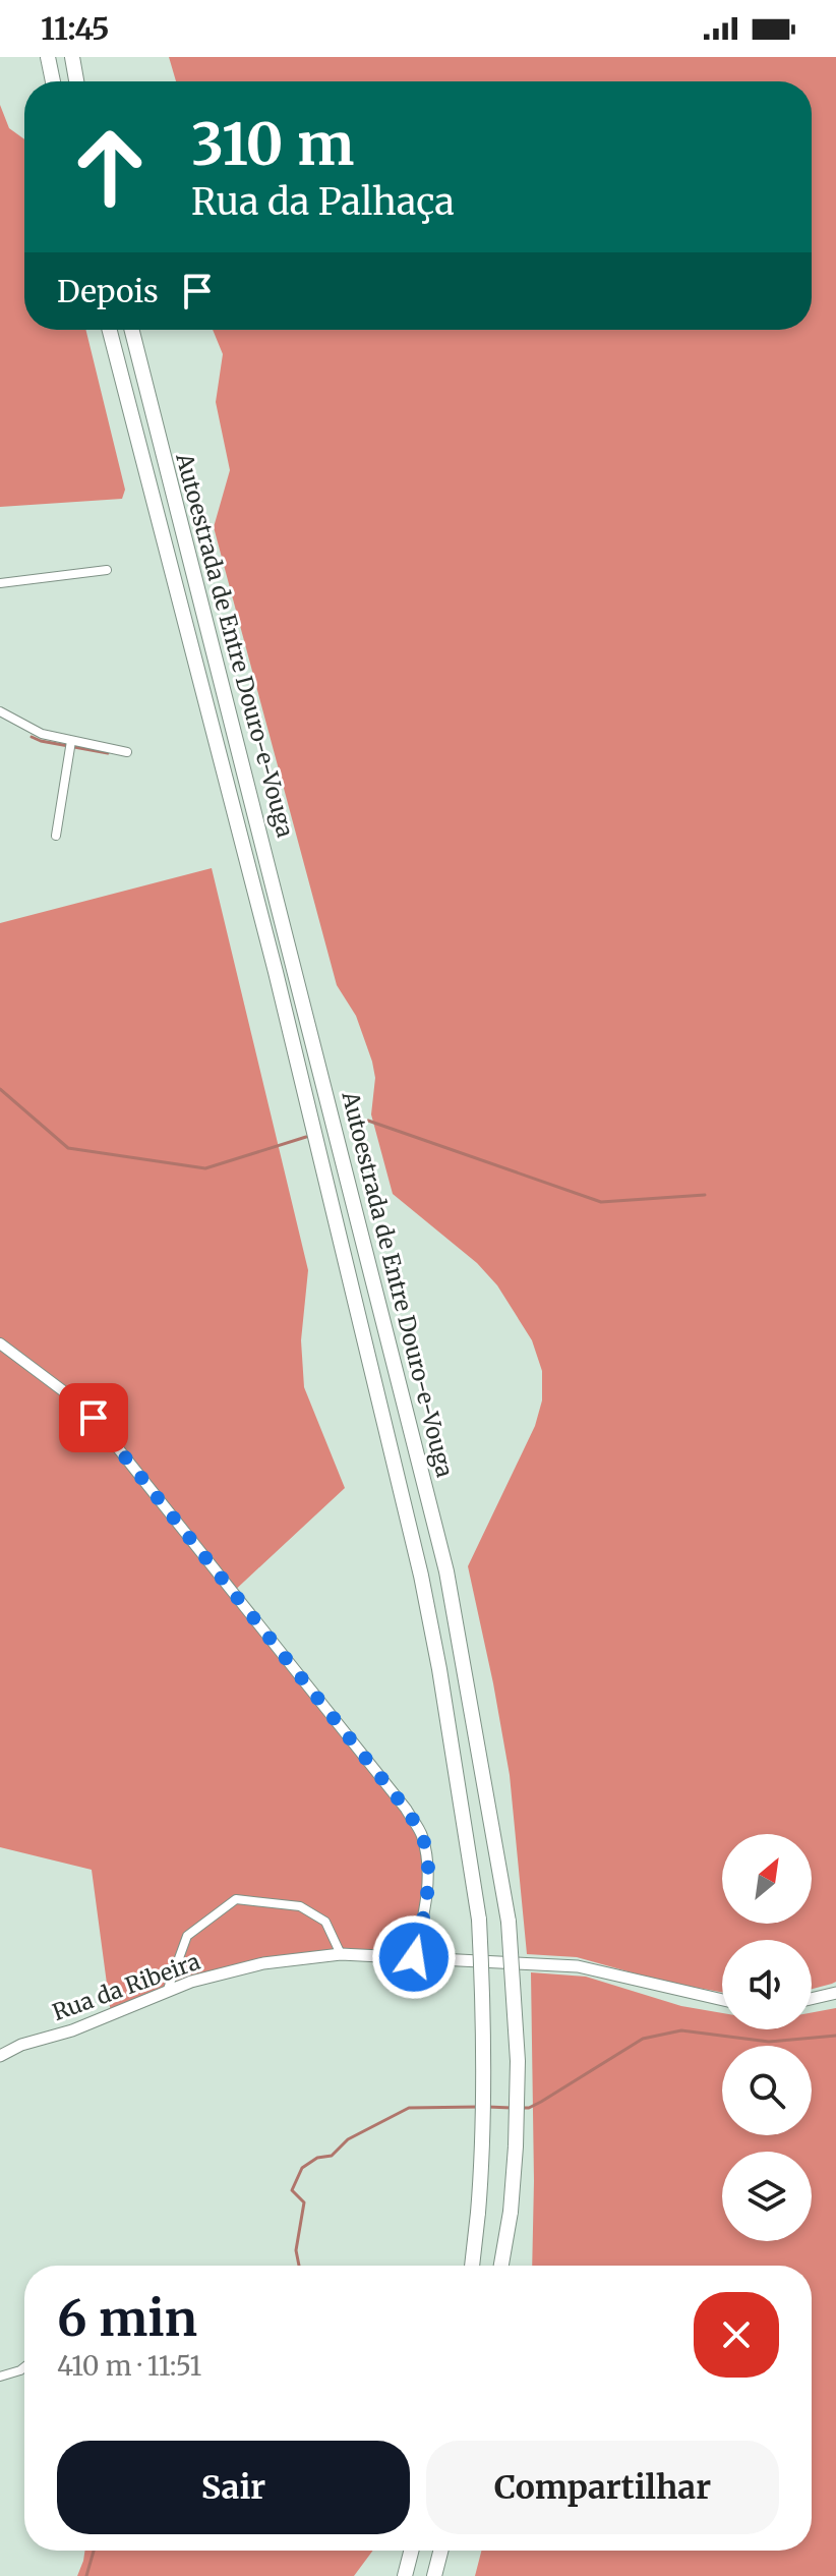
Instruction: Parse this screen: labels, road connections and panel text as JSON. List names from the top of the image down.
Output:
{
  "streets": {
    "highway": ["Autoestrada de Entre Douro-e-Vouga"],
    "main road": ["Rua da Ribeira"]
  },
  "north": "top right",
  "page": {
    "status": "11:45",
    "turn": ["310 m", "Rua da Palhaça"],
    "then": "Depois",
    "heading": ["6 min", "410 m · 11:51"],
    "buttons": ["Sair", "Compartilhar"]
  }
}
